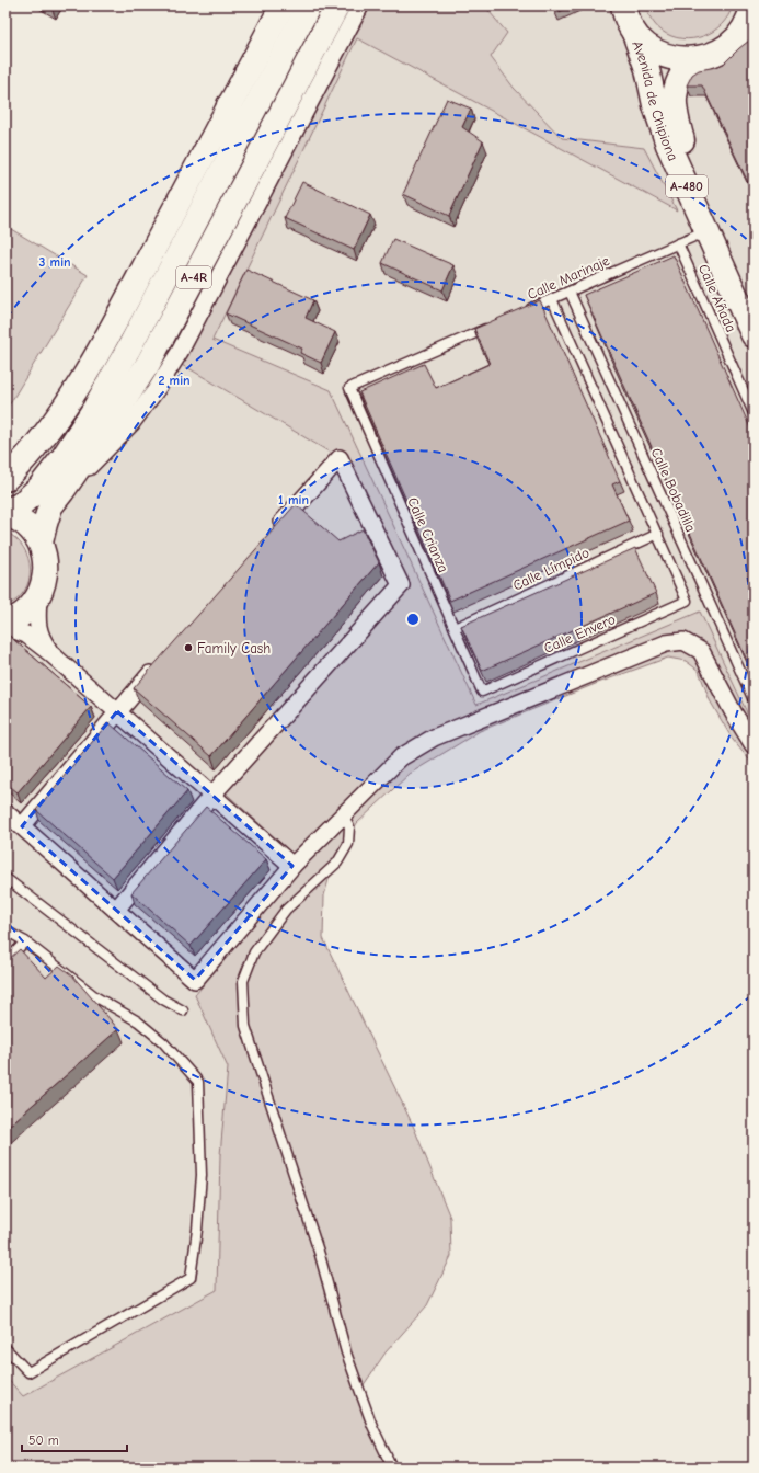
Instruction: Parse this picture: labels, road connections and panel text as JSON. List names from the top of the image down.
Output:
{
  "streets": {
    "main road": ["Avenida de Chipiona", "A-480", "A-4R"],
    "lane": [
      "Calle Marinaje",
      "Calle Añada",
      "Calle Bobadilla",
      "Calle Crianza",
      "Calle Límpido",
      "Calle Envero"
    ]
  },
  "crossings": [
    ["Avenida de Chipiona", "Calle Marinaje"],
    ["Calle Marinaje", "Calle Añada"],
    ["Calle Marinaje", "Calle Bobadilla"],
    ["Calle Crianza", "Calle Límpido"],
    ["Calle Crianza", "Calle Envero"],
    ["Calle Límpido", "Calle Envero"]
  ],
  "places": ["Family Cash"],
  "scale_bar": "50 m",
  "rings": ["3 min", "2 min", "1 min"]
}
